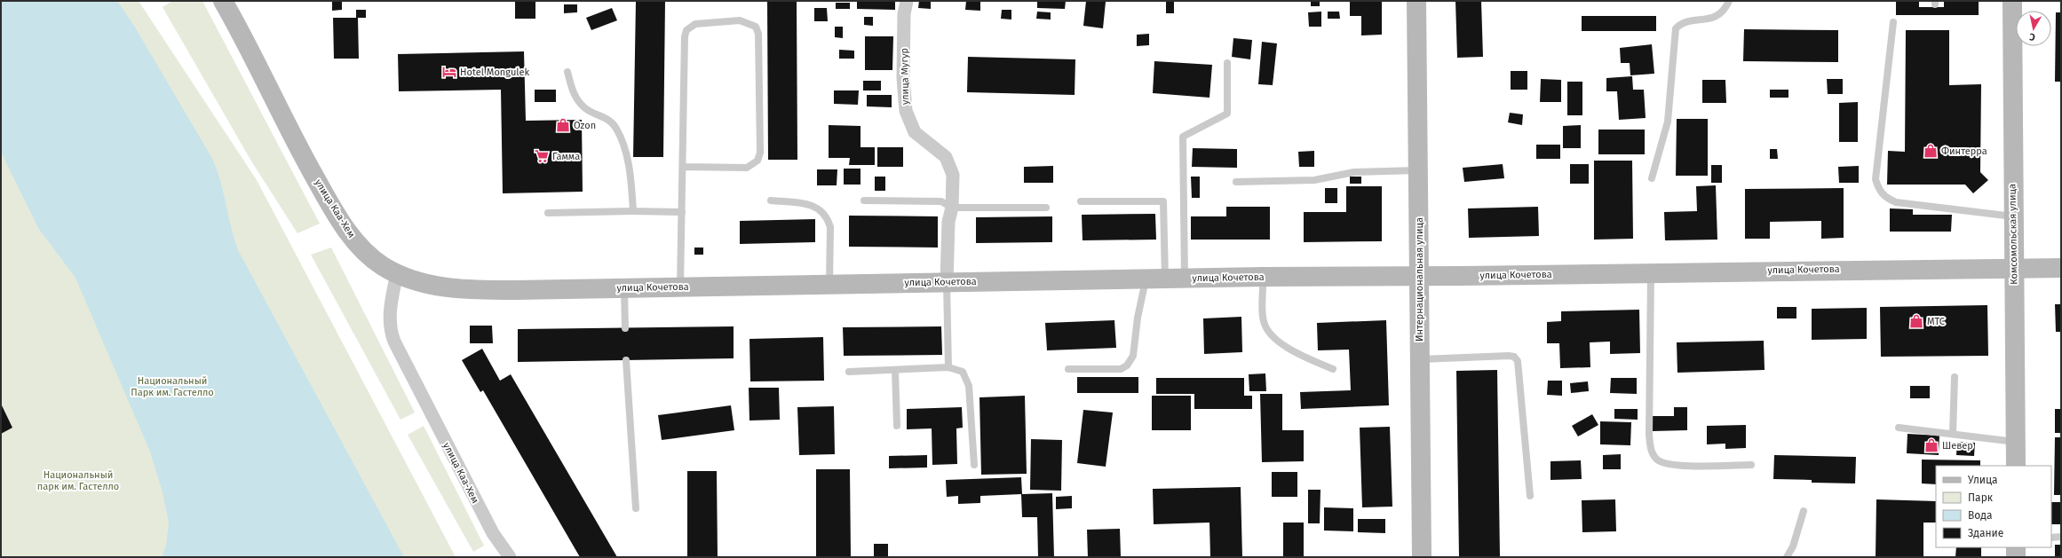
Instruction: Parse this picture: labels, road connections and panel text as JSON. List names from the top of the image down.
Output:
{
  "streets": {
    "main road": [
      "улица Каа-Хем",
      "Комсомольская улица",
      "улица Кочетова",
      "Интернациональная улица"
    ],
    "street": ["улица Мугур"]
  },
  "crossings": [
    ["улица Мугур", "улица Кочетова"],
    ["улица Каа-Хем", "улица Кочетова"],
    ["Комсомольская улица", "улица Кочетова"],
    ["улица Кочетова", "Интернациональная улица"]
  ],
  "parks": ["Национальный Парк им. Гастелло", "Национальный парк им. Гастелло"],
  "places": {
    "hotel": ["Hotel Mongulek"],
    "shop": [
      "Ozon",
      "Финтерра",
      "МТС",
      "Шевер"
    ],
    "supermarket": ["Гамма"]
  },
  "legend": [
    "Улица",
    "Парк",
    "Вода",
    "Здание"
  ],
  "north": "bottom"
}
